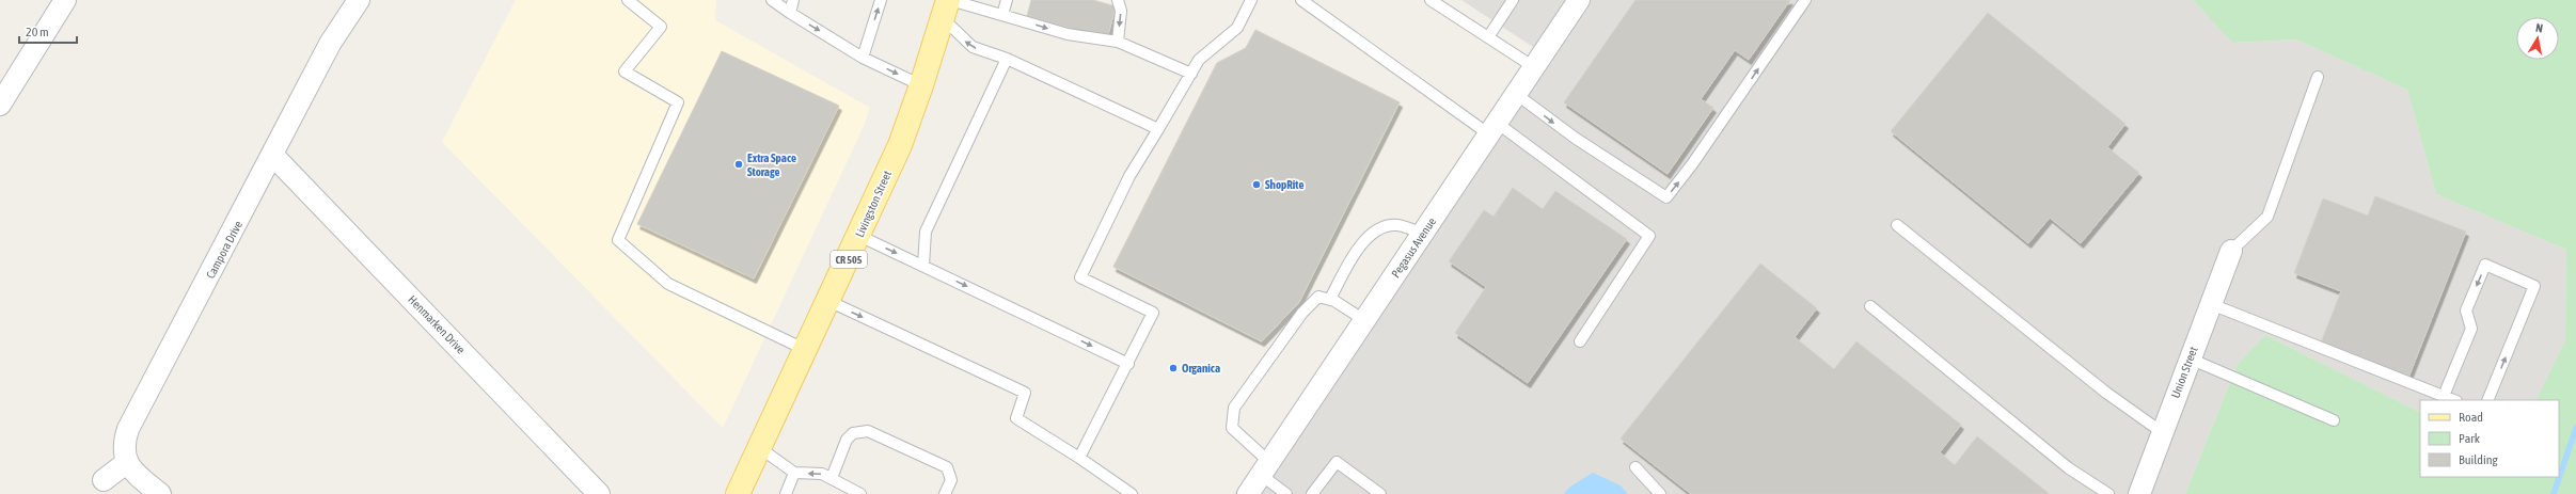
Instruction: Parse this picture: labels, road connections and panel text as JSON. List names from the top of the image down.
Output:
{
  "streets": {
    "main road": ["Livingston Street", "CR 505"],
    "street": [
      "Pegasus Avenue",
      "Campora Drive",
      "Henmarken Drive",
      "Union Street"
    ]
  },
  "crossings": [
    ["Campora Drive", "Henmarken Drive"]
  ],
  "places": ["Extra Space Storage", "ShopRite", "Organica"],
  "legend": ["Road", "Park", "Building"],
  "scale_bar": "20 m",
  "north": "top"
}
